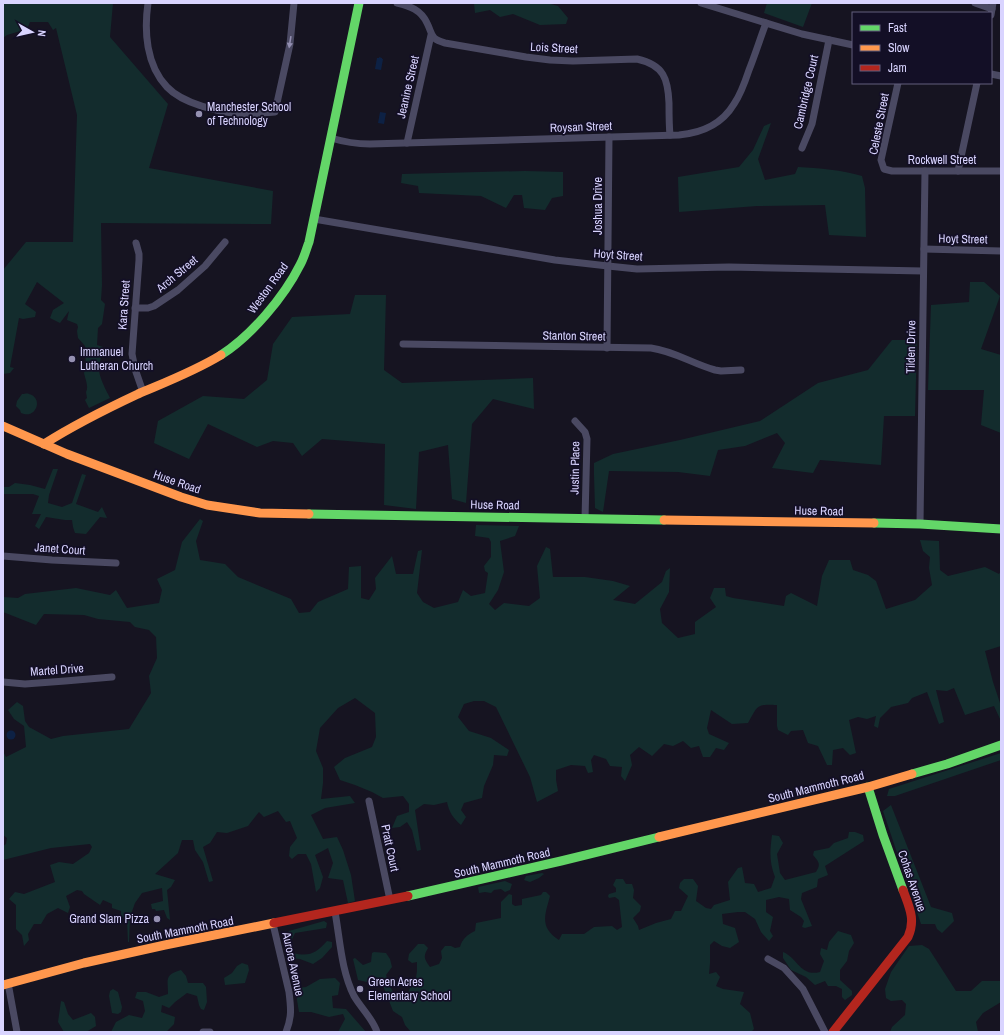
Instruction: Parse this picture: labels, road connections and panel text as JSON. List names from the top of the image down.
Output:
{
  "streets": {
    "street": [
      "Lois Street",
      "Jeanine Street",
      "Cambridge Court",
      "Celeste Street",
      "Roysan Street",
      "Rockwell Street",
      "Joshua Drive",
      "Hoyt Street",
      "Arch Street",
      "Weston Road",
      "Kara Street",
      "Stanton Street",
      "Tilden Drive",
      "Justin Place",
      "Huse Road",
      "Janet Court",
      "Martel Drive",
      "South Mammoth Road",
      "Pratt Court",
      "Cohas Avenue",
      "Aurore Avenue"
    ]
  },
  "crossings": [
    ["Lois Street", "Jeanine Street"],
    ["Lois Street", "Roysan Street"],
    ["Jeanine Street", "Roysan Street"],
    ["Celeste Street", "Rockwell Street"],
    ["Roysan Street", "Joshua Drive"],
    ["Roysan Street", "Weston Road"],
    ["Rockwell Street", "Tilden Drive"],
    ["Joshua Drive", "Hoyt Street"],
    ["Joshua Drive", "Stanton Street"],
    ["Hoyt Street", "Weston Road"],
    ["Hoyt Street", "Tilden Drive"],
    ["Arch Street", "Kara Street"],
    ["Weston Road", "Kara Street"],
    ["Weston Road", "Huse Road"],
    ["Tilden Drive", "Huse Road"],
    ["Justin Place", "Huse Road"],
    ["South Mammoth Road", "Pratt Court"],
    ["South Mammoth Road", "Cohas Avenue"],
    ["South Mammoth Road", "Aurore Avenue"]
  ],
  "places": [
    "Manchester School of Technology",
    "Immanuel Lutheran Church",
    "Grand Slam Pizza",
    "Green Acres Elementary School"
  ],
  "legend": ["Fast", "Slow", "Jam"],
  "north": "right"
}
